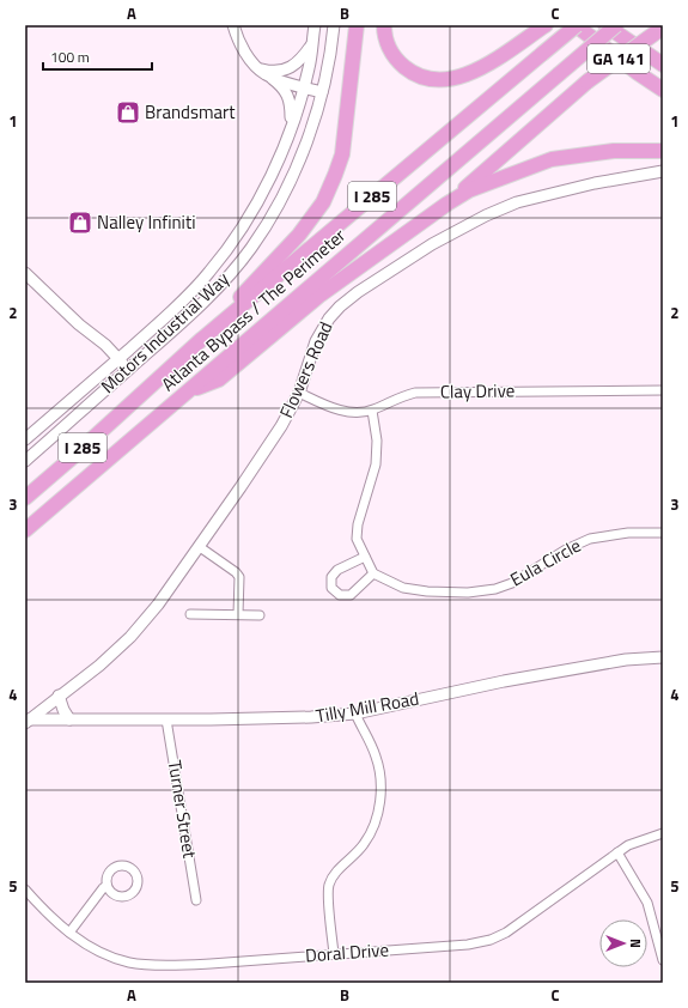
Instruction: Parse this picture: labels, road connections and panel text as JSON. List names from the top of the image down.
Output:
{
  "streets": {
    "highway": ["GA 141", "I 285", "Atlanta Bypass / The Perimeter"],
    "street": [
      "Motors Industrial Way",
      "Flowers Road",
      "Clay Drive",
      "Eula Circle",
      "Tilly Mill Road",
      "Turner Street",
      "Doral Drive"
    ]
  },
  "crossings": [
    ["GA 141", "Atlanta Bypass / The Perimeter"],
    ["Flowers Road", "Clay Drive"],
    ["Flowers Road", "Tilly Mill Road"],
    ["Tilly Mill Road", "Turner Street"]
  ],
  "places": {
    "shop": ["Brandsmart", "Nalley Infiniti"]
  },
  "scale_bar": "100 m",
  "north": "right",
  "grid": {
    "columns": ["A", "B", "C"],
    "rows": [
      "1",
      "2",
      "3",
      "4",
      "5"
    ]
  }
}
